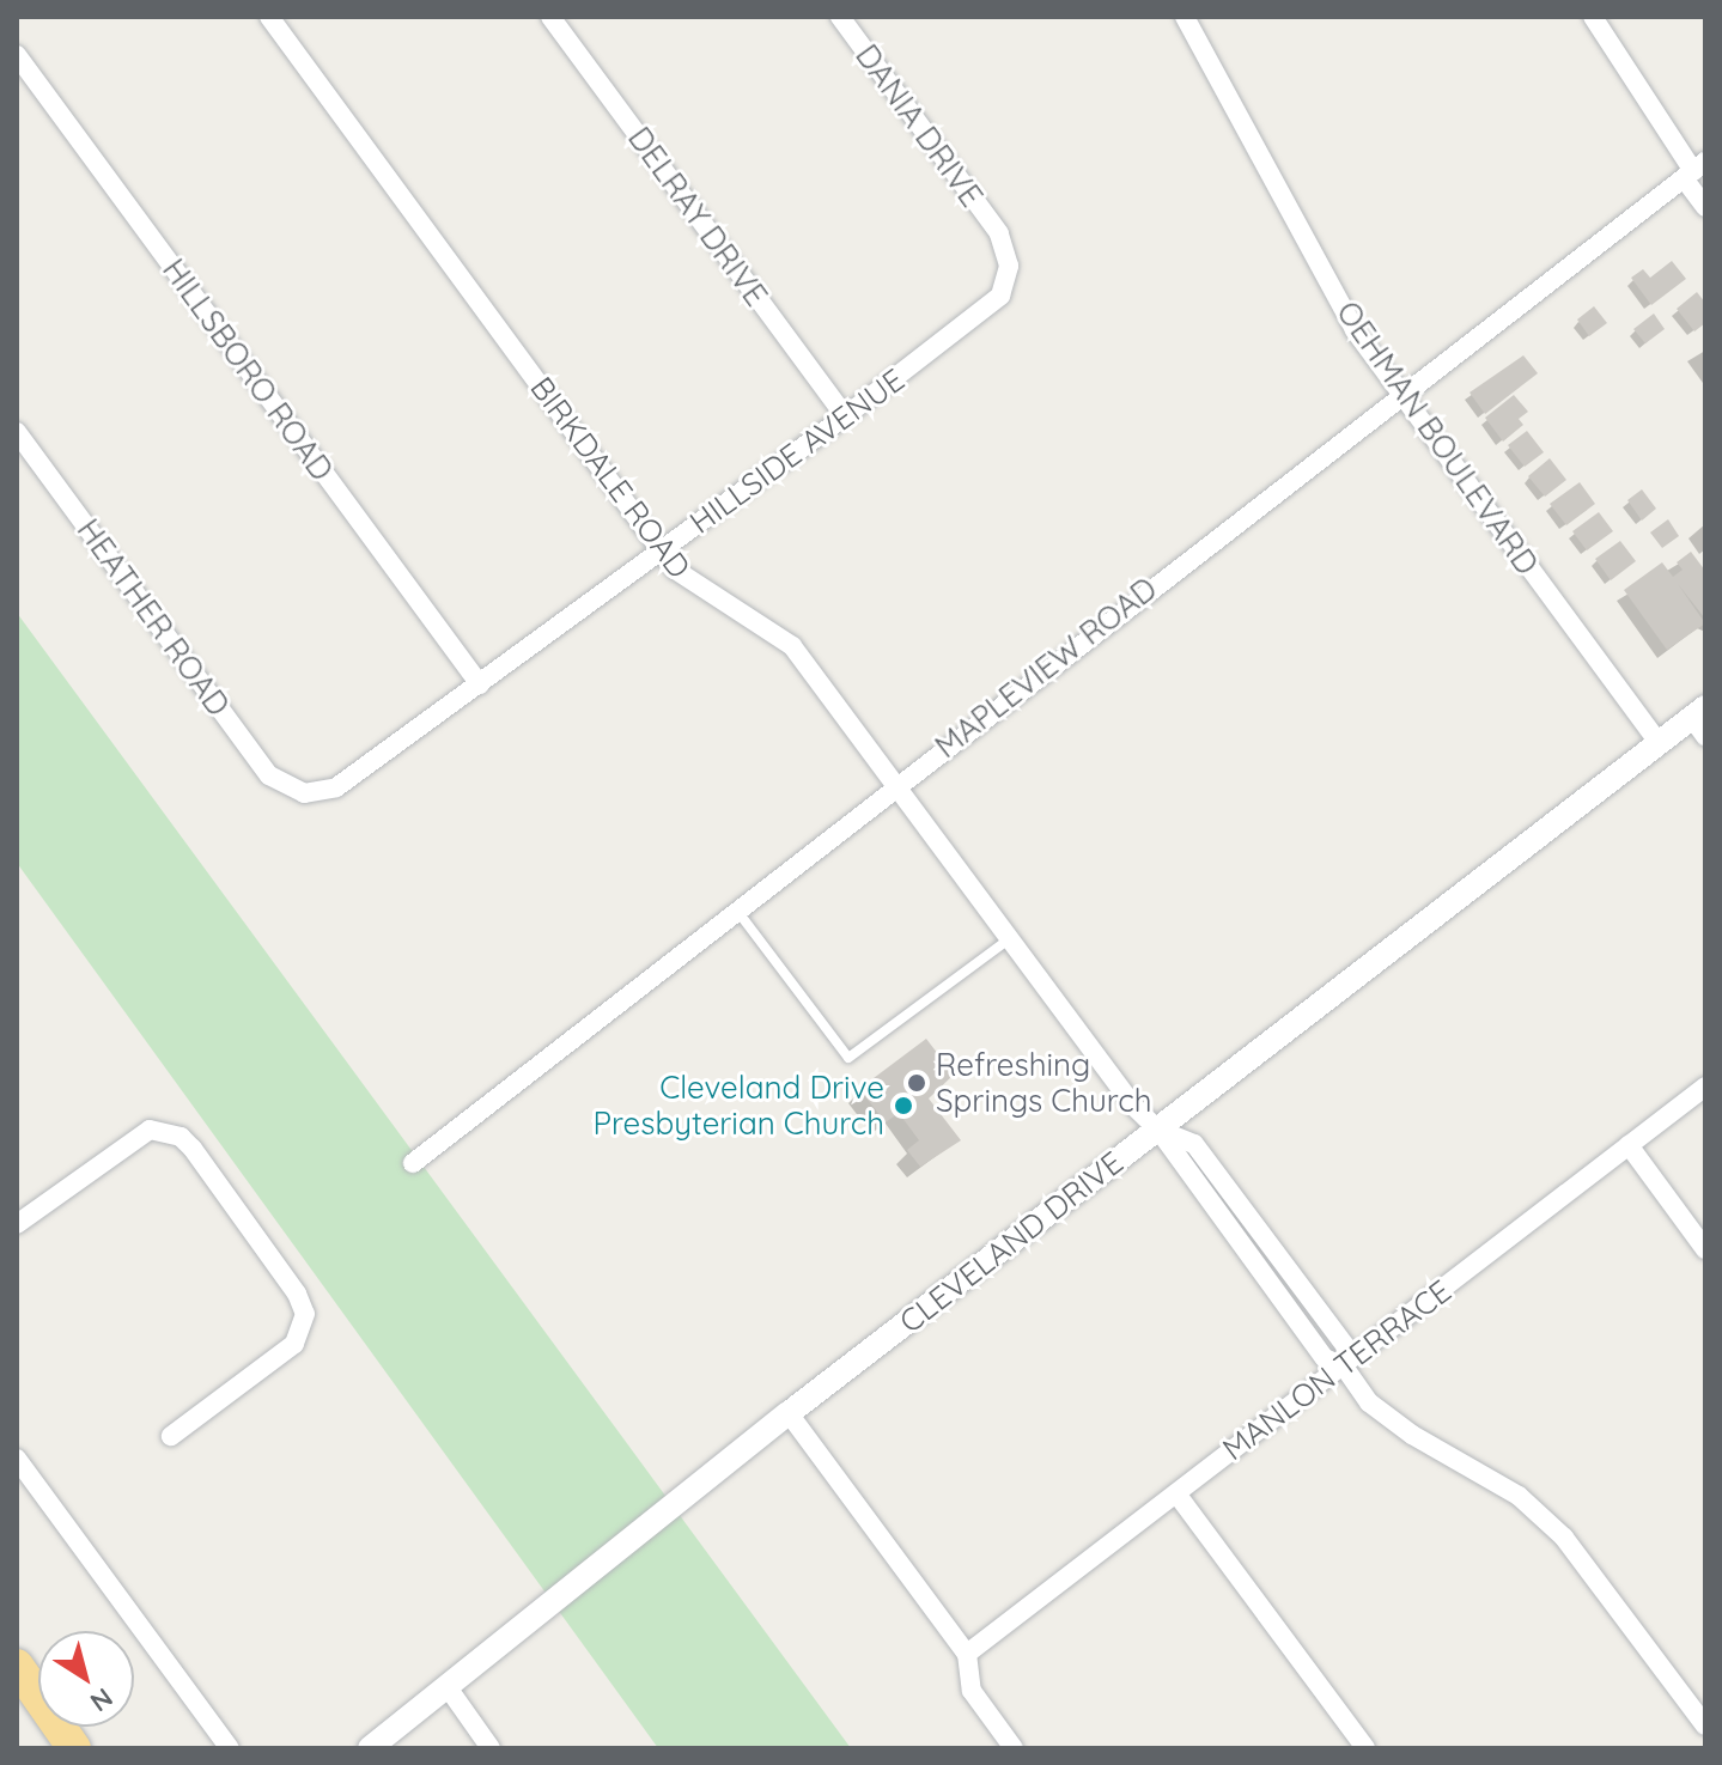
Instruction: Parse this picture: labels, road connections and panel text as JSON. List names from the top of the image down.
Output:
{
  "streets": {
    "street": [
      "DANIA DRIVE",
      "DELRAY DRIVE",
      "HILLSBORO ROAD",
      "OEHMAN BOULEVARD",
      "HILLSIDE AVENUE",
      "BIRKDALE ROAD",
      "HEATHER ROAD",
      "MAPLEVIEW ROAD",
      "CLEVELAND DRIVE",
      "MANLON TERRACE"
    ]
  },
  "crossings": [
    ["DANIA DRIVE", "HILLSIDE AVENUE"],
    ["DELRAY DRIVE", "HILLSIDE AVENUE"],
    ["HILLSBORO ROAD", "HILLSIDE AVENUE"],
    ["OEHMAN BOULEVARD", "MAPLEVIEW ROAD"],
    ["OEHMAN BOULEVARD", "CLEVELAND DRIVE"],
    ["HILLSIDE AVENUE", "BIRKDALE ROAD"],
    ["HILLSIDE AVENUE", "HEATHER ROAD"],
    ["BIRKDALE ROAD", "MAPLEVIEW ROAD"],
    ["BIRKDALE ROAD", "CLEVELAND DRIVE"],
    ["BIRKDALE ROAD", "MANLON TERRACE"]
  ],
  "places": ["Refreshing Springs Church", "Cleveland Drive Presbyterian Church"],
  "north": "bottom right"
}
